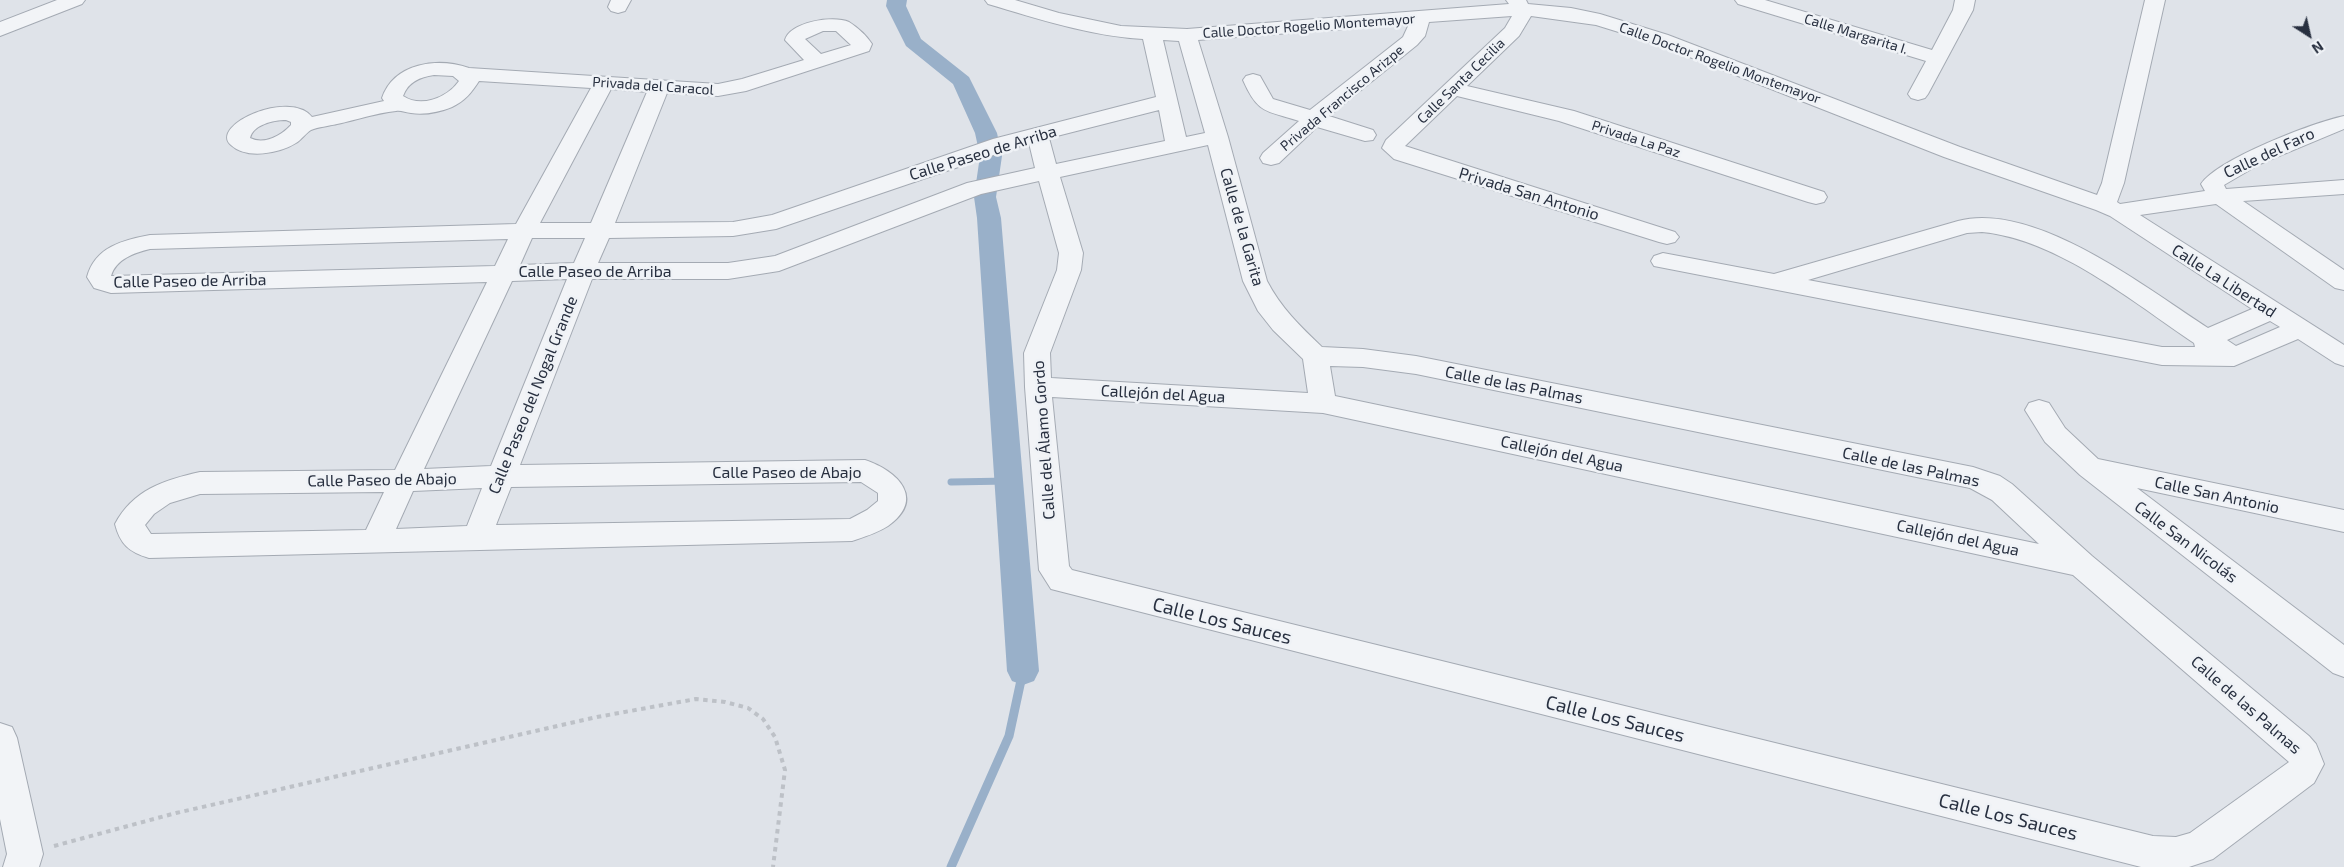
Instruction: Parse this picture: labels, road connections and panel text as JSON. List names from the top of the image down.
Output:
{
  "streets": {
    "street": [
      "Calle Doctor Rogelio Montemayor",
      "Calle Margarita I.",
      "Calle Santa Cecilia",
      "Privada del Caracol",
      "Privada Francisco Arizpe",
      "Privada La Paz",
      "Calle Paseo de Arriba",
      "Calle del Faro",
      "Privada San Antonio",
      "Calle de la Garita",
      "Calle La Libertad",
      "Calle de las Palmas",
      "Callejón del Agua",
      "Calle Paseo del Nogal Grande",
      "Calle del Álamo Gordo",
      "Calle Paseo de Abajo",
      "Calle San Antonio",
      "Calle San Nicolás",
      "Calle Los Sauces"
    ]
  },
  "crossings": [
    ["Calle Doctor Rogelio Montemayor", "Calle Santa Cecilia"],
    ["Calle Doctor Rogelio Montemayor", "Privada Francisco Arizpe"],
    ["Calle Doctor Rogelio Montemayor", "Calle de la Garita"],
    ["Calle Doctor Rogelio Montemayor", "Calle La Libertad"],
    ["Calle Santa Cecilia", "Privada La Paz"],
    ["Calle Santa Cecilia", "Privada San Antonio"],
    ["Privada del Caracol", "Calle Paseo del Nogal Grande"],
    ["Calle Paseo de Arriba", "Calle de la Garita"],
    ["Calle Paseo de Arriba", "Calle Paseo del Nogal Grande"],
    ["Calle Paseo de Arriba", "Calle del Álamo Gordo"],
    ["Calle de la Garita", "Calle de las Palmas"],
    ["Calle de las Palmas", "Callejón del Agua"],
    ["Calle de las Palmas", "Calle Los Sauces"],
    ["Callejón del Agua", "Calle del Álamo Gordo"],
    ["Calle Paseo del Nogal Grande", "Calle Paseo de Abajo"],
    ["Calle del Álamo Gordo", "Calle Los Sauces"],
    ["Calle San Antonio", "Calle San Nicolás"]
  ],
  "north": "bottom right"
}
